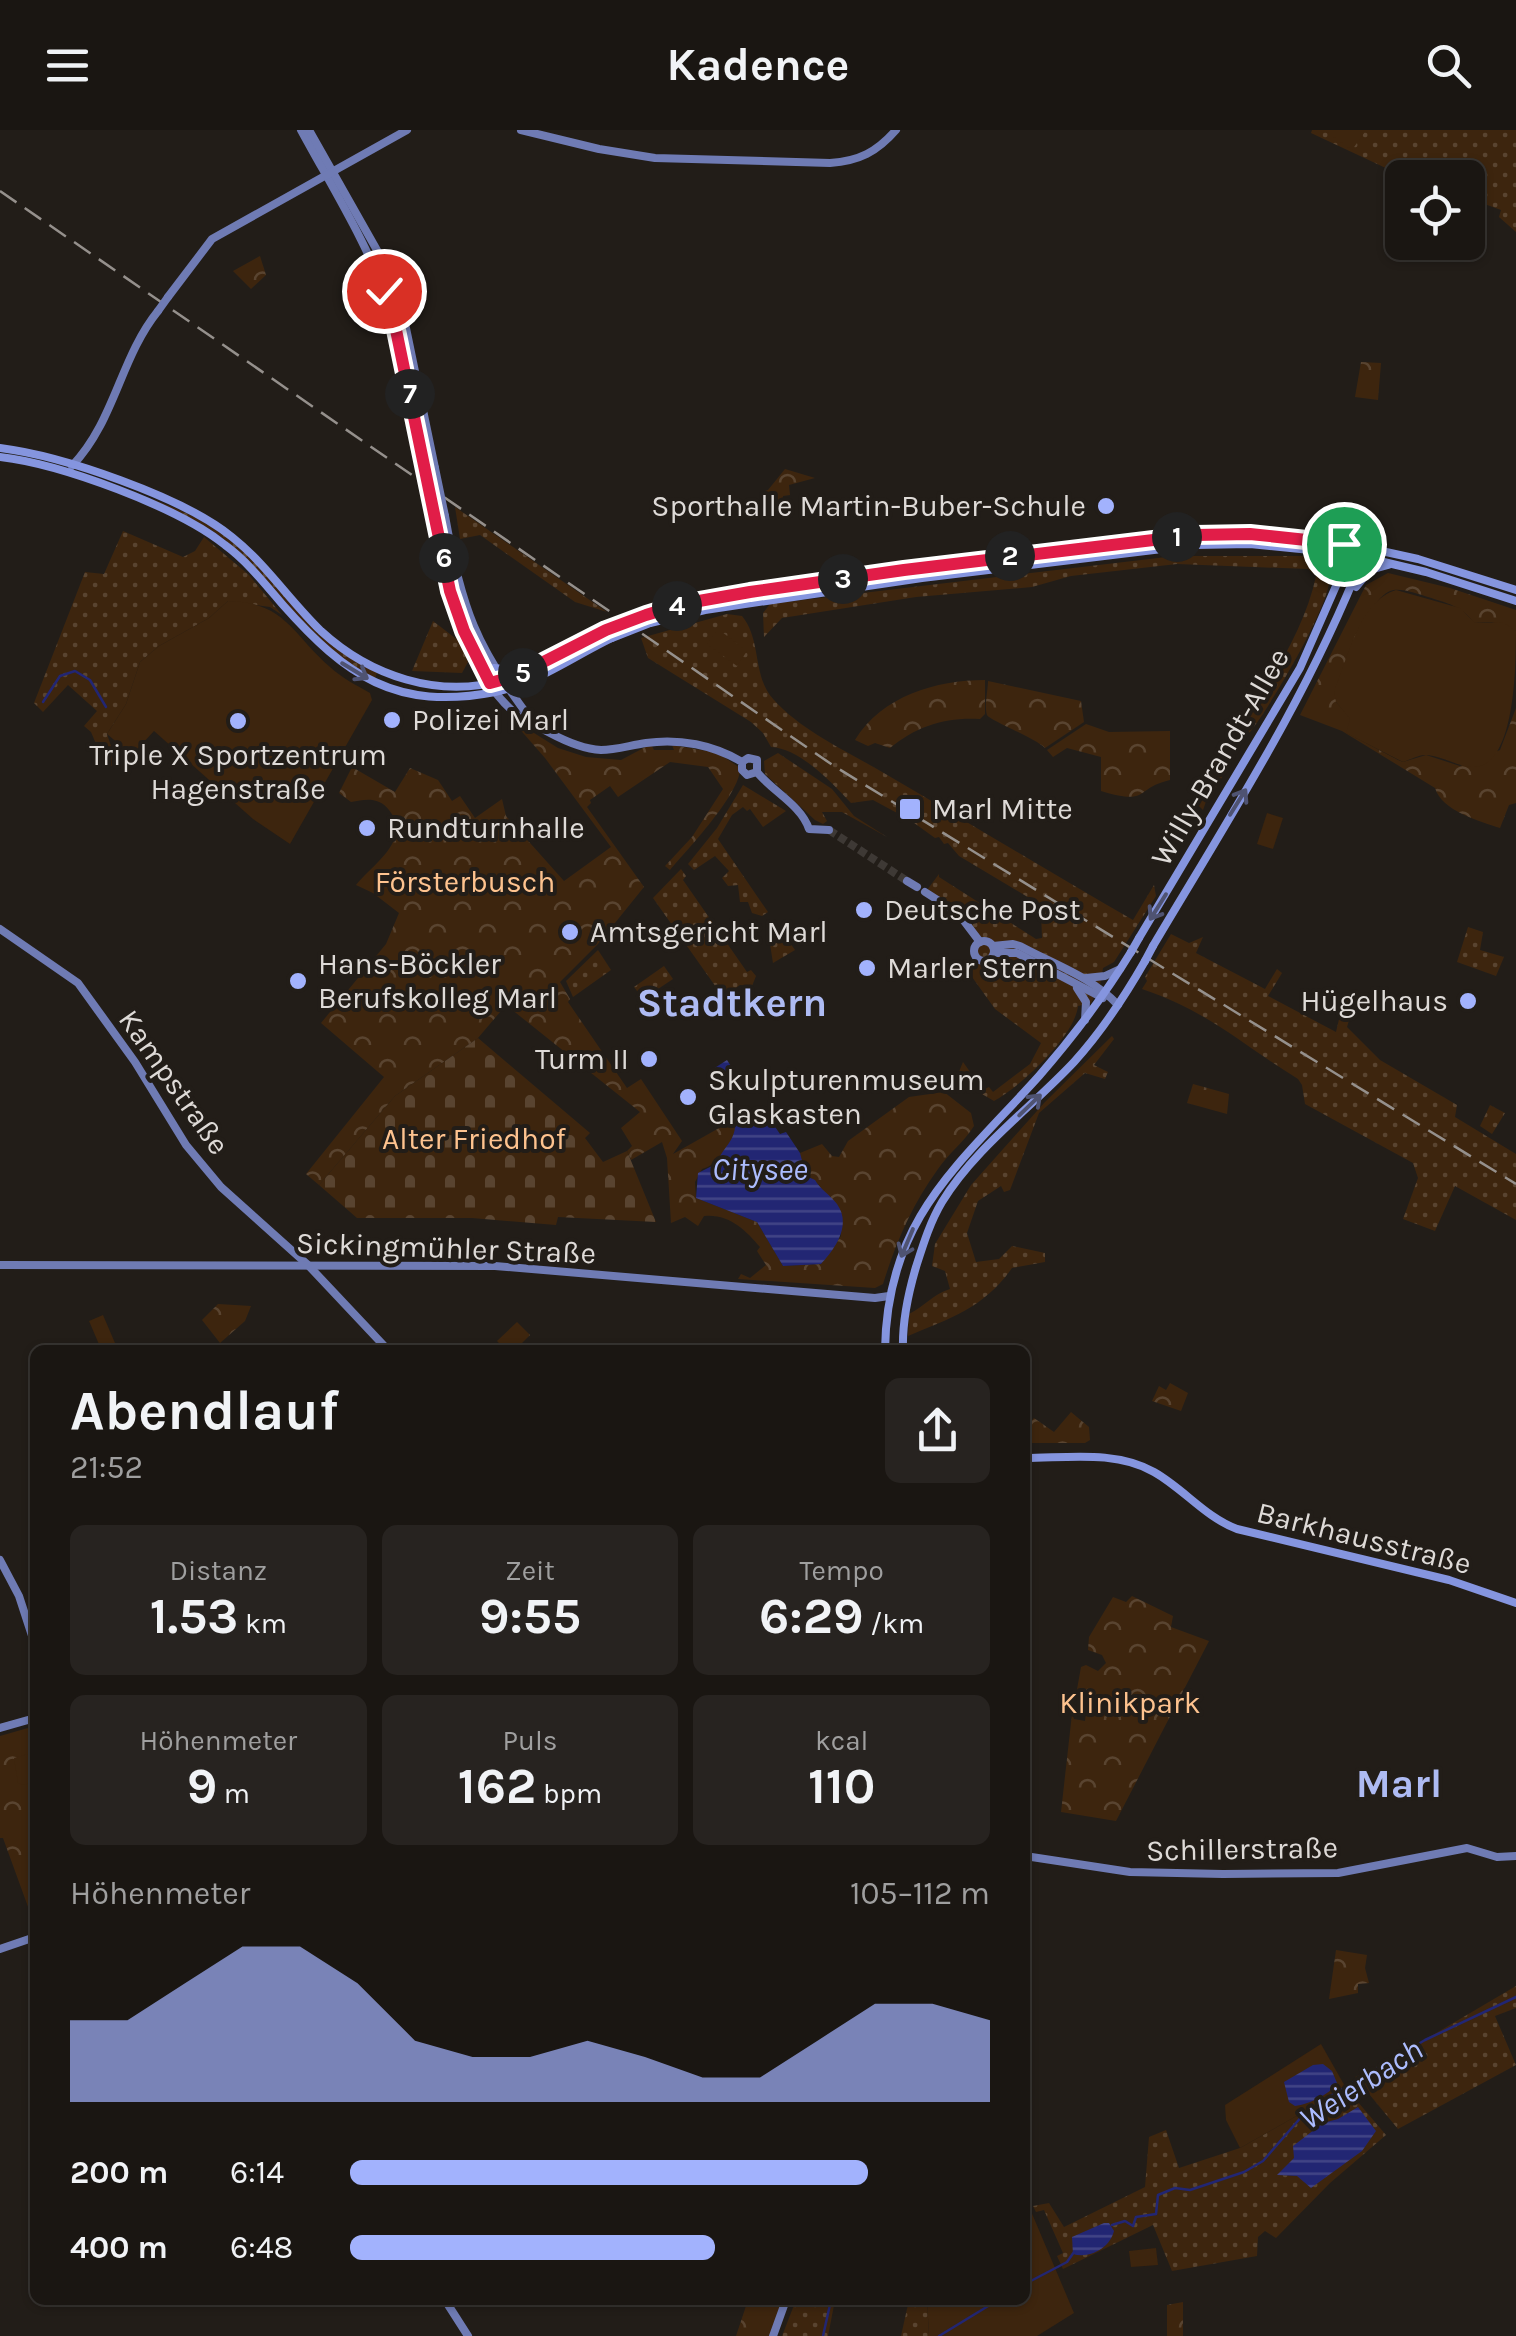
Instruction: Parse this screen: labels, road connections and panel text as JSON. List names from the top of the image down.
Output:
{
  "streets": {
    "main road": ["Willy-Brandt-Allee", "Barkhausstraße"],
    "street": ["Kampstraße", "Sickingmühler Straße", "Schillerstraße"]
  },
  "crossings": [
    ["Willy-Brandt-Allee", "Sickingmühler Straße"],
    ["Kampstraße", "Sickingmühler Straße"]
  ],
  "districts": ["Stadtkern", "Marl"],
  "water": ["Citysee", "Weierbach"],
  "parks": ["Försterbusch", "Alter Friedhof", "Klinikpark"],
  "places": {
    "other": [
      "Sporthalle Martin-Buber-Schule",
      "Polizei Marl",
      "Triple X Sportzentrum Hagenstraße",
      "Rundturnhalle",
      "Deutsche Post",
      "Amtsgericht Marl",
      "Marler Stern",
      "Hans-Böckler Berufskolleg Marl",
      "Hügelhaus",
      "Turm II",
      "Skulpturenmuseum Glaskasten"
    ],
    "transit": ["Marl Mitte"]
  },
  "page": {
    "header": "Kadence",
    "pins": [
      "7",
      "1",
      "2",
      "6",
      "3",
      "4",
      "5"
    ],
    "heading": ["Abendlauf", "21:52"],
    "stats": [
      ["Distanz", "1.53 km"],
      ["Zeit", "9:55"],
      ["Tempo", "6:29 /km"],
      ["Höhenmeter", "9 m"],
      ["Puls", "162 bpm"],
      ["kcal", "110"]
    ],
    "chart": ["Höhenmeter", "105–112 m"],
    "list": [
      {
        "name": "200 m",
        "note": "6:14"
      },
      {
        "name": "400 m",
        "note": "6:48"
      }
    ]
  }
}
